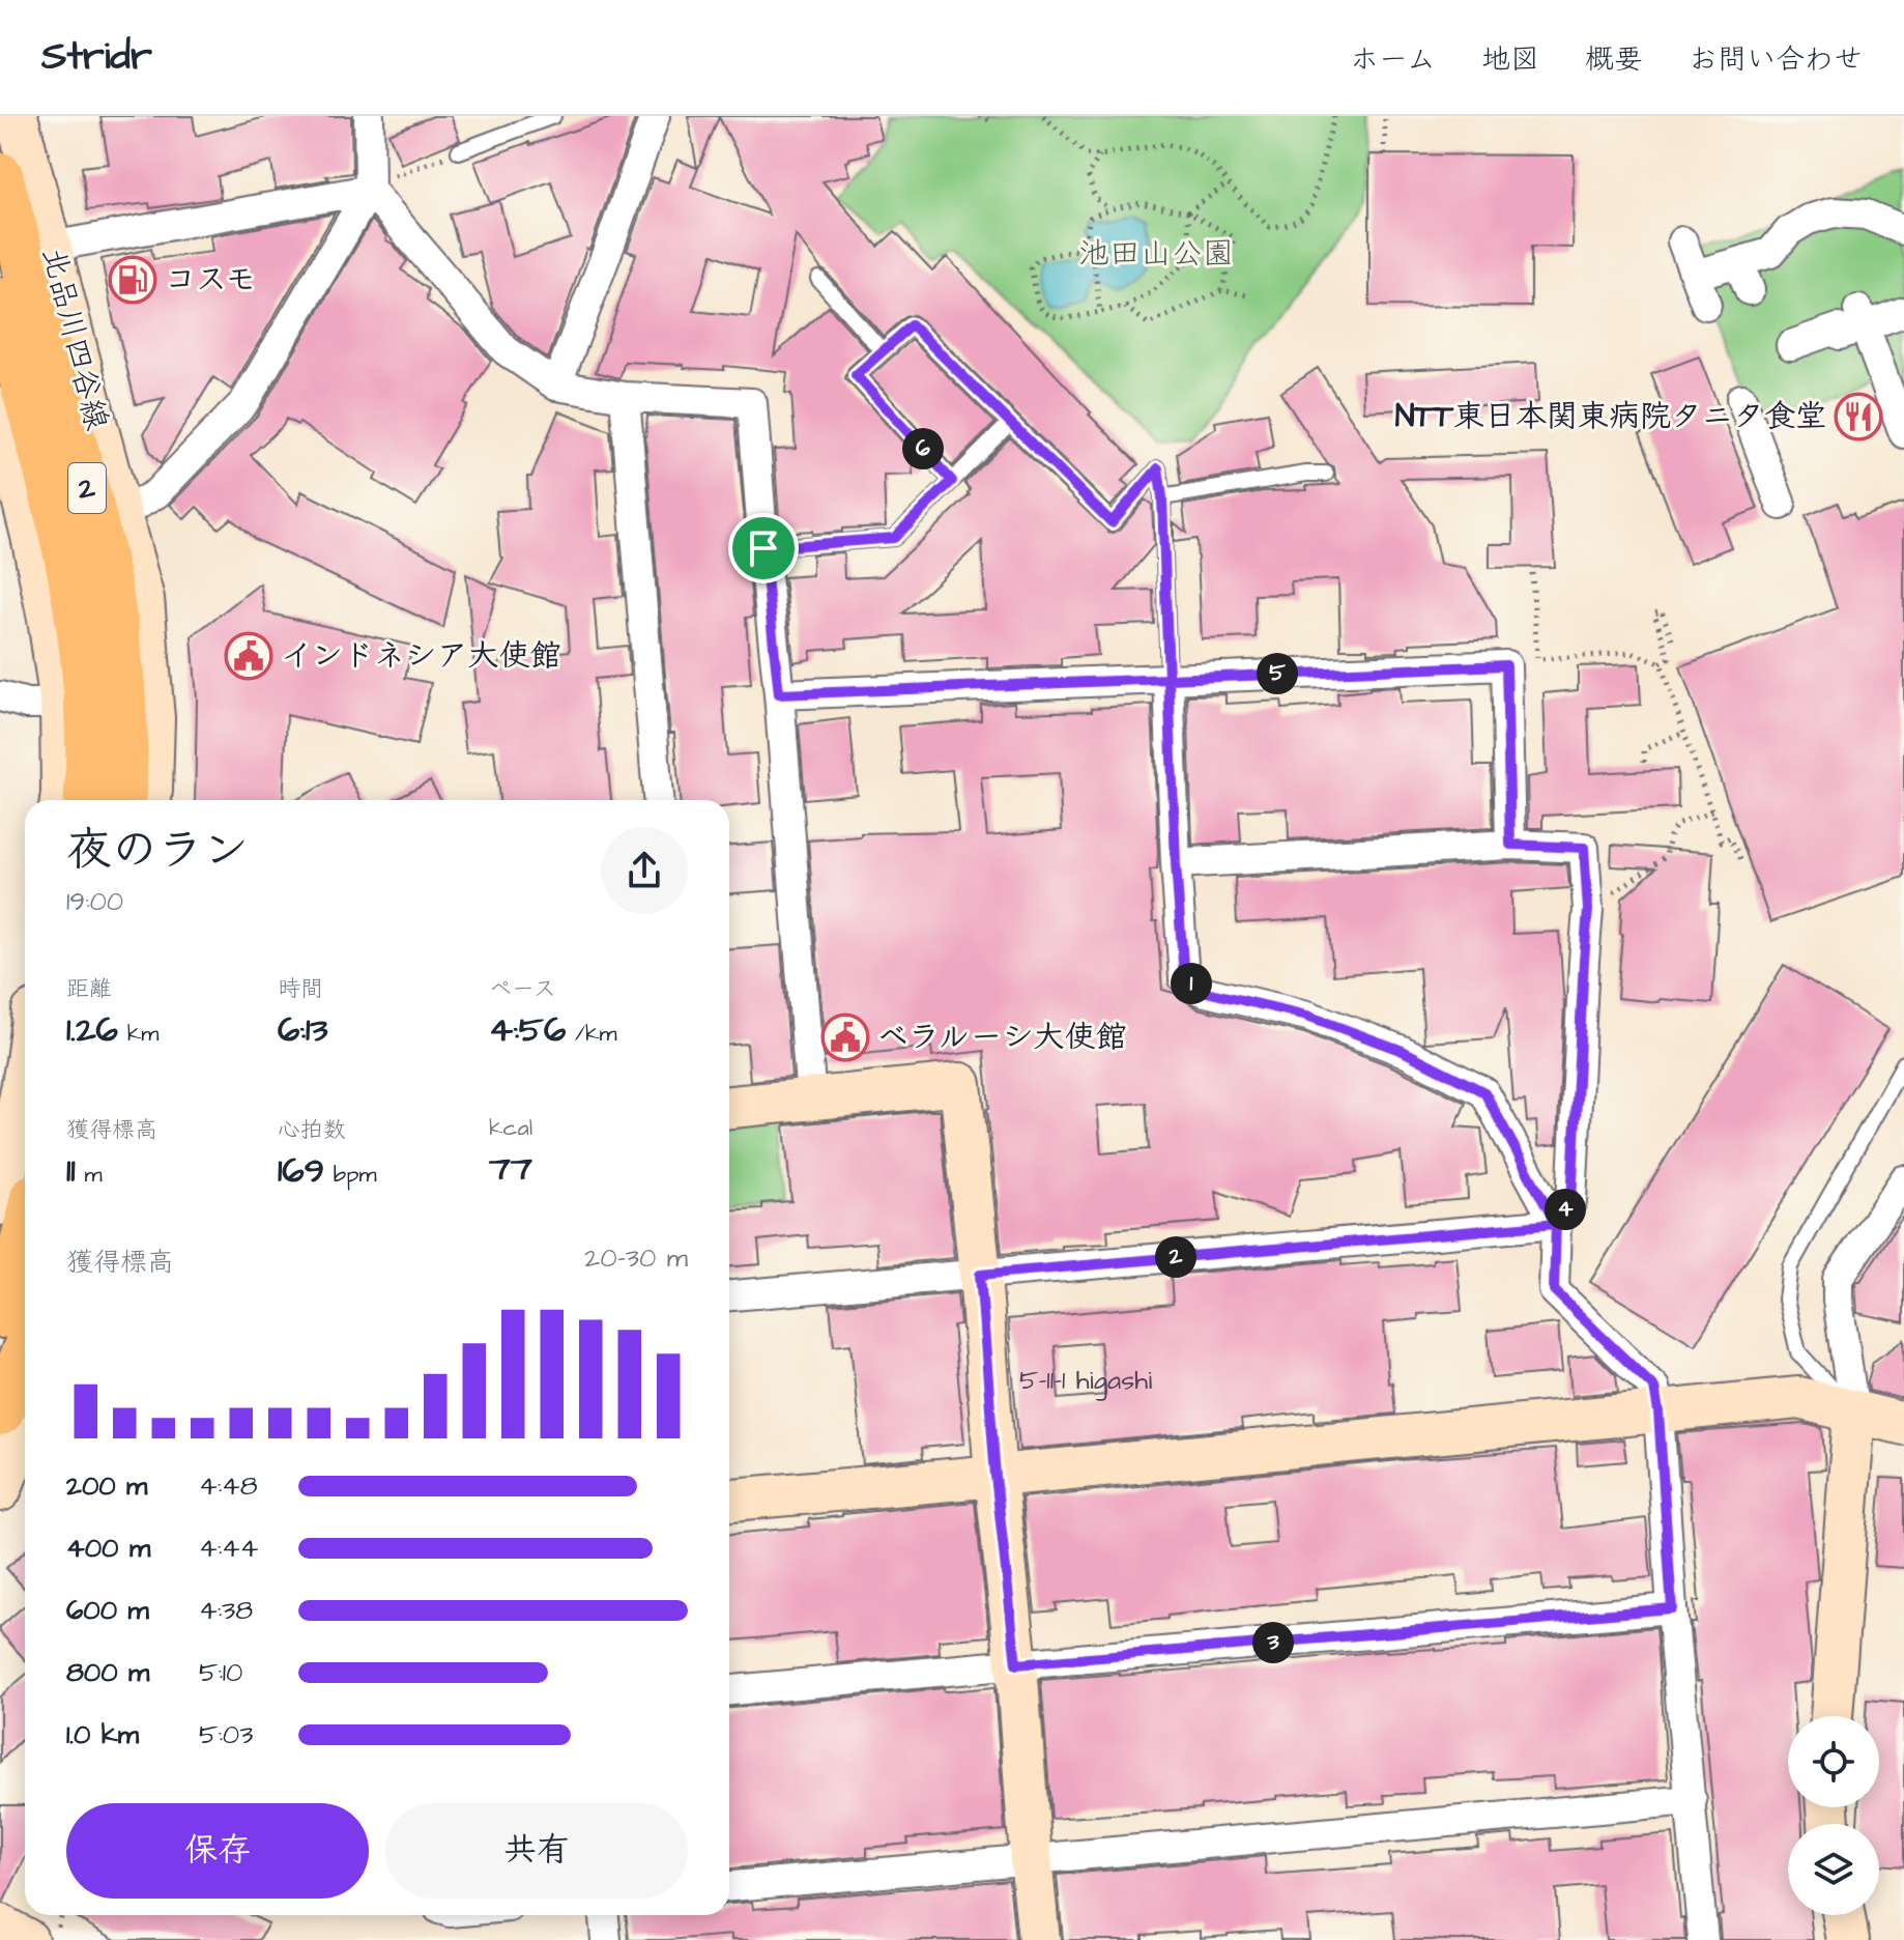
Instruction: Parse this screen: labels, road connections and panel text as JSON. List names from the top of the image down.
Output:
{
  "streets": {
    "highway": ["2"],
    "street": ["北品川四谷線"]
  },
  "parks": ["池田山公園"],
  "places": {
    "fuel station": ["コスモ"],
    "restaurant": ["NTT東日本関東病院タニタ食堂"],
    "public building": ["インドネシア大使館", "ベラルーシ大使館"]
  },
  "house_numbers": ["5-11-1 higashi"],
  "page": {
    "header": "Stridr",
    "nav": [
      "ホーム",
      "地図",
      "概要",
      "お問い合わせ"
    ],
    "pins": [
      "6",
      "5",
      "1",
      "4",
      "2",
      "3"
    ],
    "heading": ["夜のラン", "19:00"],
    "stats": [
      ["距離", "1.26 km"],
      ["時間", "6:13"],
      ["ペース", "4:56 /km"],
      ["獲得標高", "11 m"],
      ["心拍数", "169 bpm"],
      ["kcal", "77"]
    ],
    "chart": ["獲得標高", "20–30 m"],
    "list": [
      {
        "name": "200 m",
        "note": "4:48"
      },
      {
        "name": "400 m",
        "note": "4:44"
      },
      {
        "name": "600 m",
        "note": "4:38"
      },
      {
        "name": "800 m",
        "note": "5:10"
      },
      {
        "name": "1.0 km",
        "note": "5:03"
      }
    ],
    "buttons": ["保存", "共有"]
  }
}
